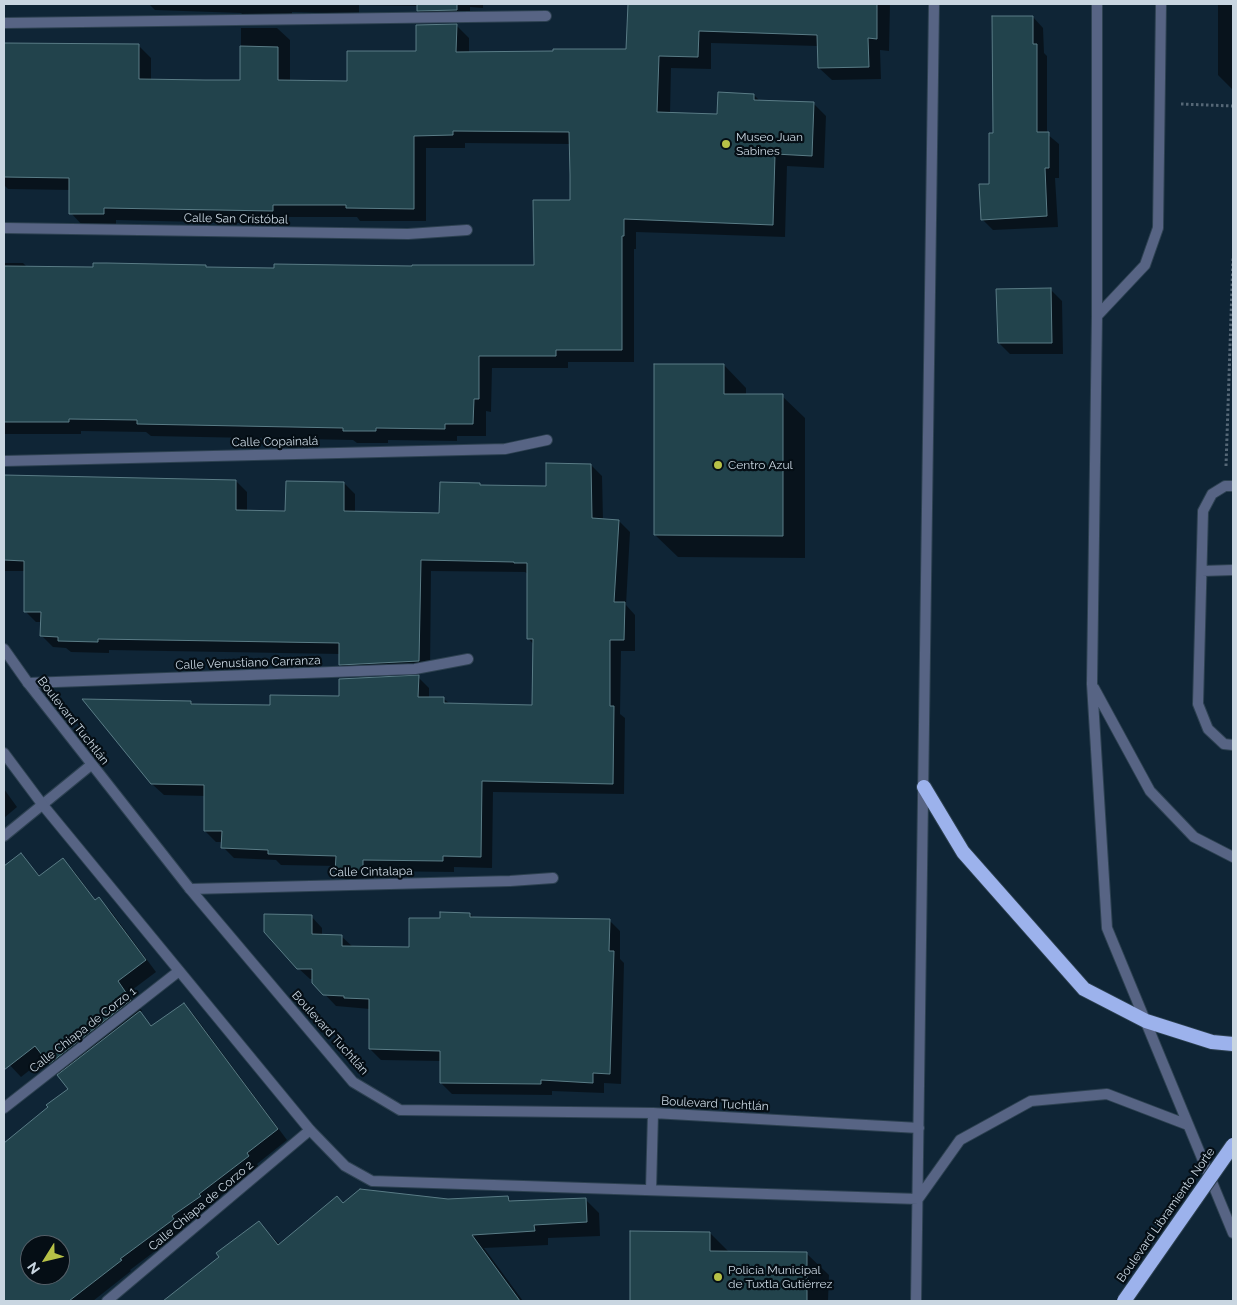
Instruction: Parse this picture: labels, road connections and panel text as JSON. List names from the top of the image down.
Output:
{
  "streets": {
    "highway": ["Boulevard Libramiento Norte"],
    "street": [
      "Calle San Cristóbal",
      "Calle Copainalá",
      "Calle Venustiano Carranza",
      "Boulevard Tuchtlán",
      "Calle Cintalapa",
      "Calle Chiapa de Corzo 1",
      "Calle Chiapa de Corzo 2"
    ]
  },
  "crossings": [
    ["Calle Venustiano Carranza", "Boulevard Tuchtlán"],
    ["Boulevard Tuchtlán", "Calle Cintalapa"]
  ],
  "places": ["Museo Juan Sabines", "Centro Azul", "Policía Municipal de Tuxtla Gutiérrez"],
  "north": "bottom left"
}
